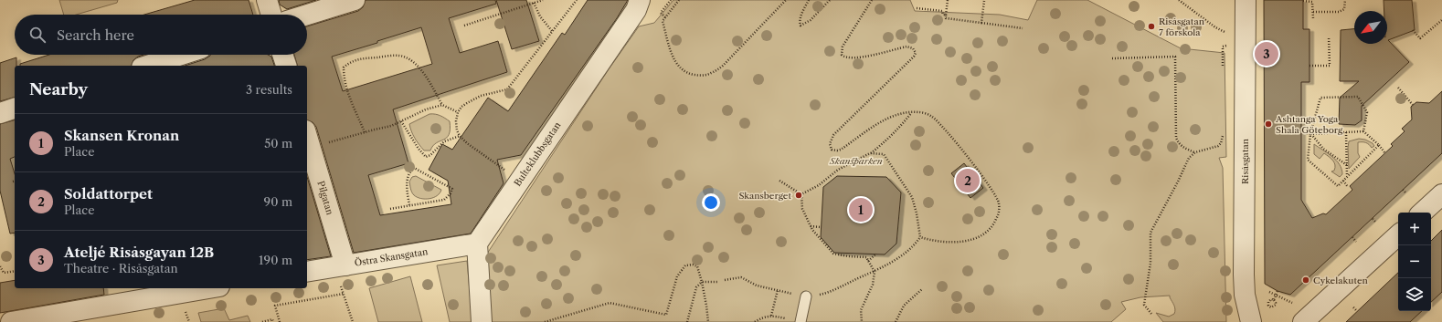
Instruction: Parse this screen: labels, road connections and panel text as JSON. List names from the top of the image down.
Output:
{
  "streets": {
    "street": [
      "Bulteklubbsgatan",
      "Risåsgatan",
      "Pilgatan",
      "Östra Skansgatan"
    ]
  },
  "crossings": [
    ["Bulteklubbsgatan", "Östra Skansgatan"],
    ["Pilgatan", "Östra Skansgatan"]
  ],
  "parks": ["Skansparken"],
  "places": [
    "Risåsgatan 7 förskola",
    "Ashtanga Yoga Shala Göteborg",
    "Skansberget",
    "Cykelakuten"
  ],
  "north": "bottom left",
  "page": {
    "search": "Search here",
    "pins": ["3", "2", "1"],
    "heading": ["Nearby", "3 results"],
    "list": [
      {
        "mark": "1",
        "name": "Skansen Kronan",
        "note": "Place",
        "value": "50 m"
      },
      {
        "mark": "2",
        "name": "Soldattorpet",
        "note": "Place",
        "value": "90 m"
      },
      {
        "mark": "3",
        "name": "Ateljé Risåsgayan 12B",
        "note": "Theatre · Risåsgatan",
        "value": "190 m"
      }
    ],
    "map_buttons": ["+", "−"]
  }
}
